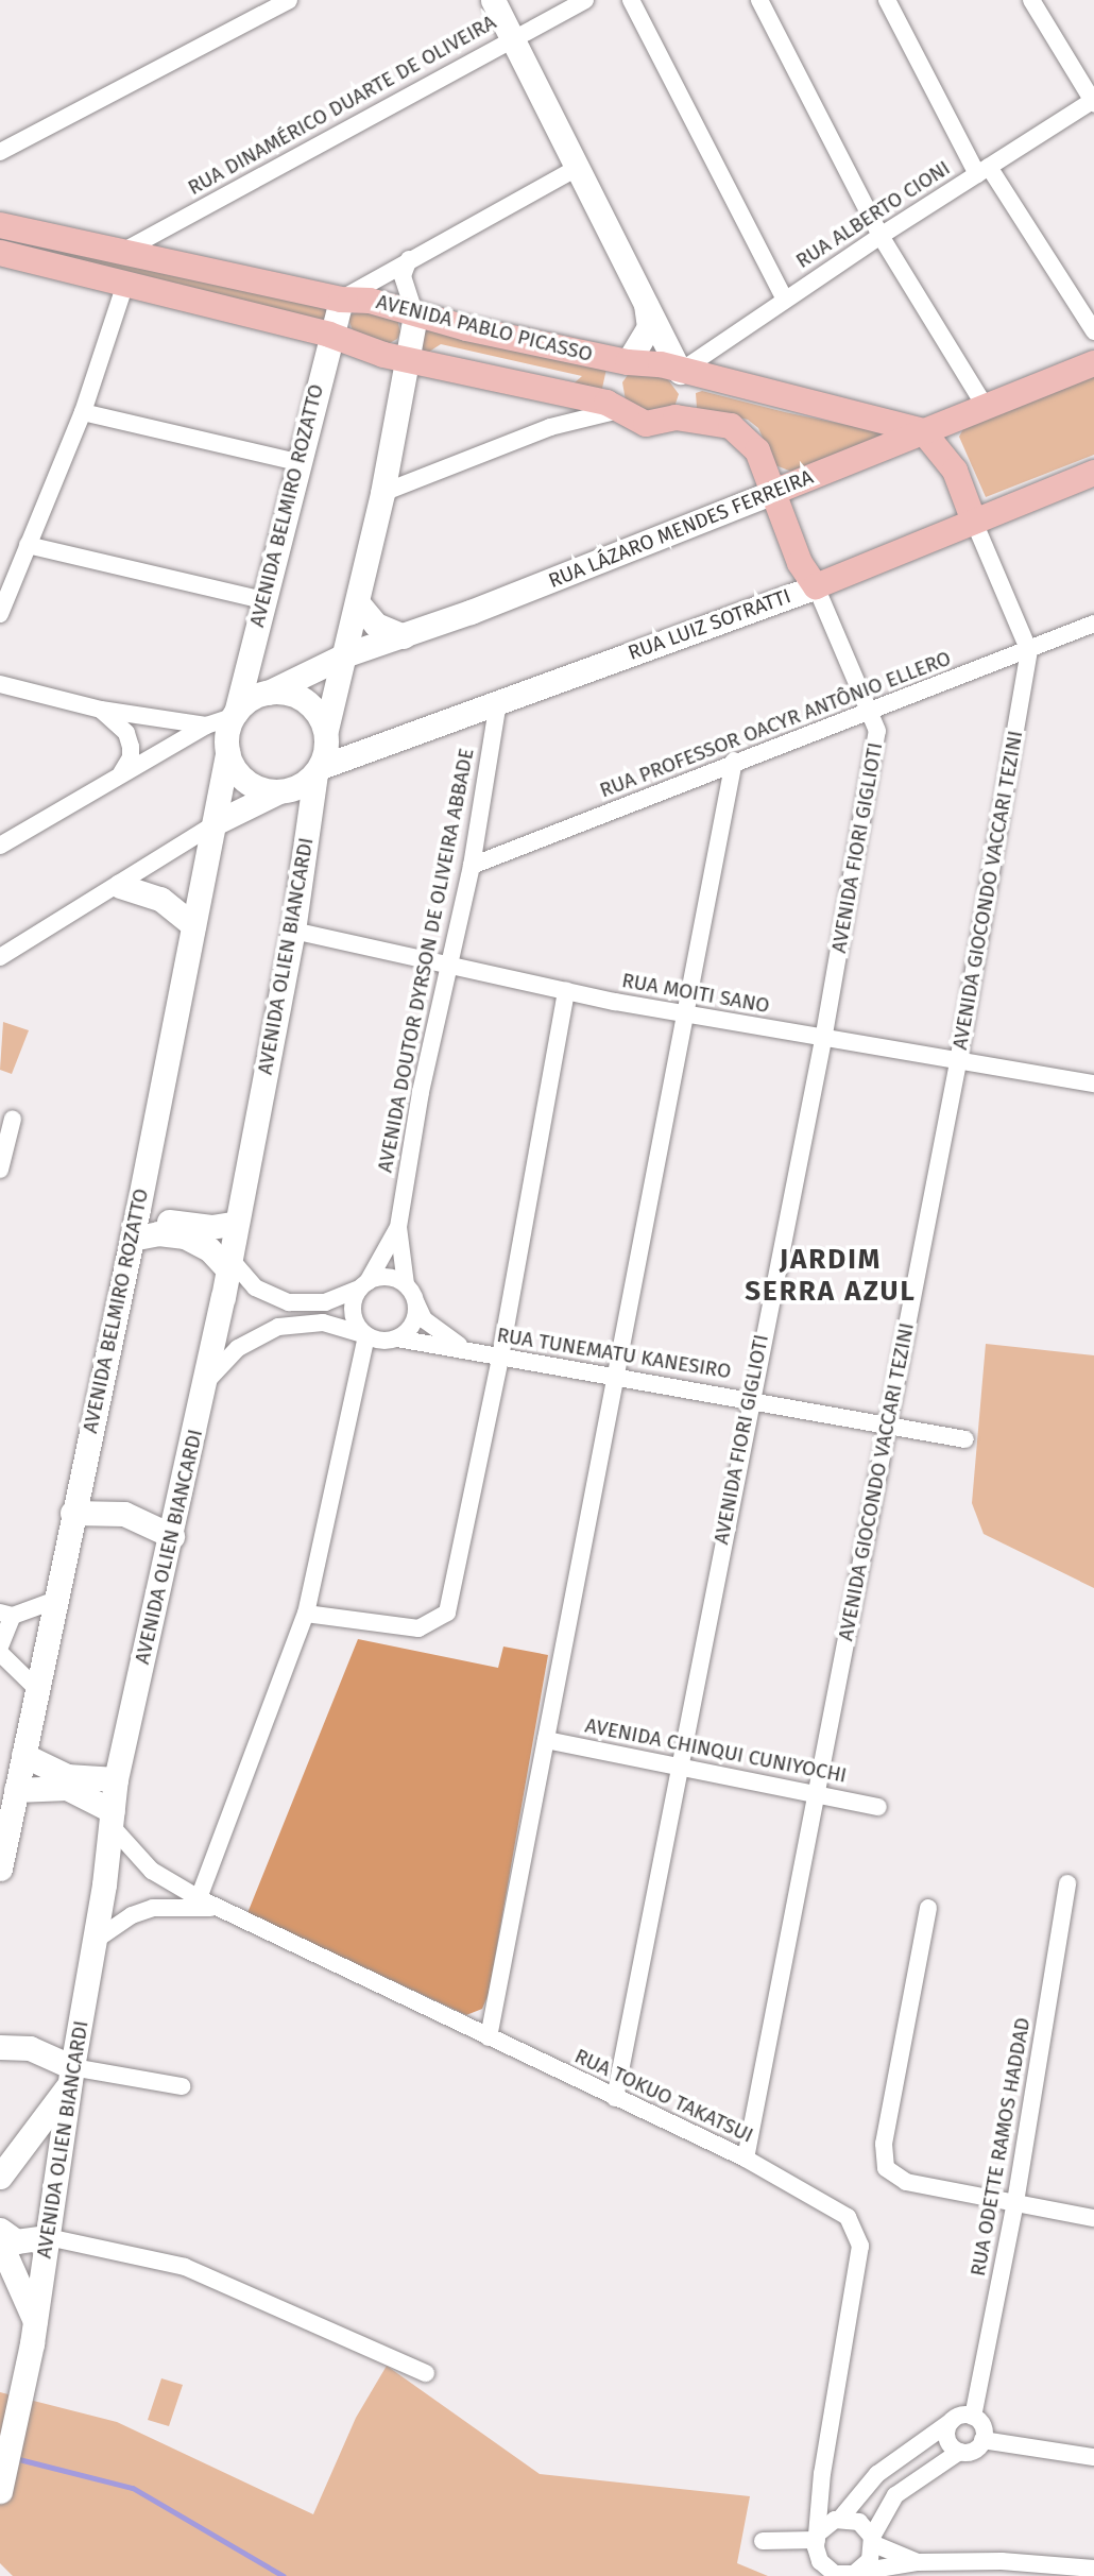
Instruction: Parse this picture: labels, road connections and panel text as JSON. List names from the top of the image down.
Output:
{
  "streets": {
    "main road": [
      "AVENIDA PABLO PICASSO",
      "RUA LÁZARO MENDES FERREIRA",
      "RUA LUIZ SOTRATTI",
      "AVENIDA FIORI GIGLIOTI"
    ],
    "street": [
      "RUA DINAMÉRICO DUARTE DE OLIVEIRA",
      "RUA ALBERTO CIONI",
      "AVENIDA BELMIRO ROZATTO",
      "RUA PROFESSOR OACYR ANTÔNIO ELLERO",
      "AVENIDA GIOCONDO VACCARI TEZINI",
      "AVENIDA OLIEN BIANCARDI",
      "AVENIDA DOUTOR DYRSON DE OLIVEIRA ABBADE",
      "RUA MOITI SANO",
      "RUA TUNEMATU KANESIRO",
      "AVENIDA CHINQUI CUNIYOCHI",
      "RUA TOKUO TAKATSUI",
      "RUA ODETTE RAMOS HADDAD"
    ]
  },
  "crossings": [
    ["RUA DINAMÉRICO DUARTE DE OLIVEIRA", "AVENIDA PABLO PICASSO"],
    ["RUA ALBERTO CIONI", "AVENIDA PABLO PICASSO"],
    ["AVENIDA PABLO PICASSO", "AVENIDA BELMIRO ROZATTO"],
    ["AVENIDA PABLO PICASSO", "RUA LÁZARO MENDES FERREIRA"],
    ["AVENIDA BELMIRO ROZATTO", "RUA LÁZARO MENDES FERREIRA"],
    ["AVENIDA BELMIRO ROZATTO", "RUA LUIZ SOTRATTI"],
    ["AVENIDA BELMIRO ROZATTO", "AVENIDA OLIEN BIANCARDI"],
    ["RUA LÁZARO MENDES FERREIRA", "RUA LUIZ SOTRATTI"],
    ["RUA LÁZARO MENDES FERREIRA", "AVENIDA FIORI GIGLIOTI"],
    ["RUA LÁZARO MENDES FERREIRA", "AVENIDA OLIEN BIANCARDI"],
    ["RUA LUIZ SOTRATTI", "AVENIDA FIORI GIGLIOTI"],
    ["RUA LUIZ SOTRATTI", "AVENIDA OLIEN BIANCARDI"],
    ["RUA LUIZ SOTRATTI", "AVENIDA DOUTOR DYRSON DE OLIVEIRA ABBADE"],
    ["RUA PROFESSOR OACYR ANTÔNIO ELLERO", "AVENIDA FIORI GIGLIOTI"],
    ["RUA PROFESSOR OACYR ANTÔNIO ELLERO", "AVENIDA GIOCONDO VACCARI TEZINI"],
    ["RUA PROFESSOR OACYR ANTÔNIO ELLERO", "AVENIDA DOUTOR DYRSON DE OLIVEIRA ABBADE"],
    ["AVENIDA FIORI GIGLIOTI", "RUA MOITI SANO"],
    ["AVENIDA FIORI GIGLIOTI", "RUA TUNEMATU KANESIRO"],
    ["AVENIDA FIORI GIGLIOTI", "AVENIDA CHINQUI CUNIYOCHI"],
    ["AVENIDA FIORI GIGLIOTI", "RUA TOKUO TAKATSUI"],
    ["AVENIDA GIOCONDO VACCARI TEZINI", "RUA MOITI SANO"],
    ["AVENIDA GIOCONDO VACCARI TEZINI", "RUA TUNEMATU KANESIRO"],
    ["AVENIDA GIOCONDO VACCARI TEZINI", "AVENIDA CHINQUI CUNIYOCHI"],
    ["AVENIDA GIOCONDO VACCARI TEZINI", "RUA TOKUO TAKATSUI"],
    ["AVENIDA OLIEN BIANCARDI", "RUA MOITI SANO"],
    ["AVENIDA OLIEN BIANCARDI", "RUA TOKUO TAKATSUI"],
    ["AVENIDA DOUTOR DYRSON DE OLIVEIRA ABBADE", "RUA MOITI SANO"],
    ["AVENIDA DOUTOR DYRSON DE OLIVEIRA ABBADE", "RUA TUNEMATU KANESIRO"]
  ],
  "districts": ["JARDIM SERRA AZUL"]
}
